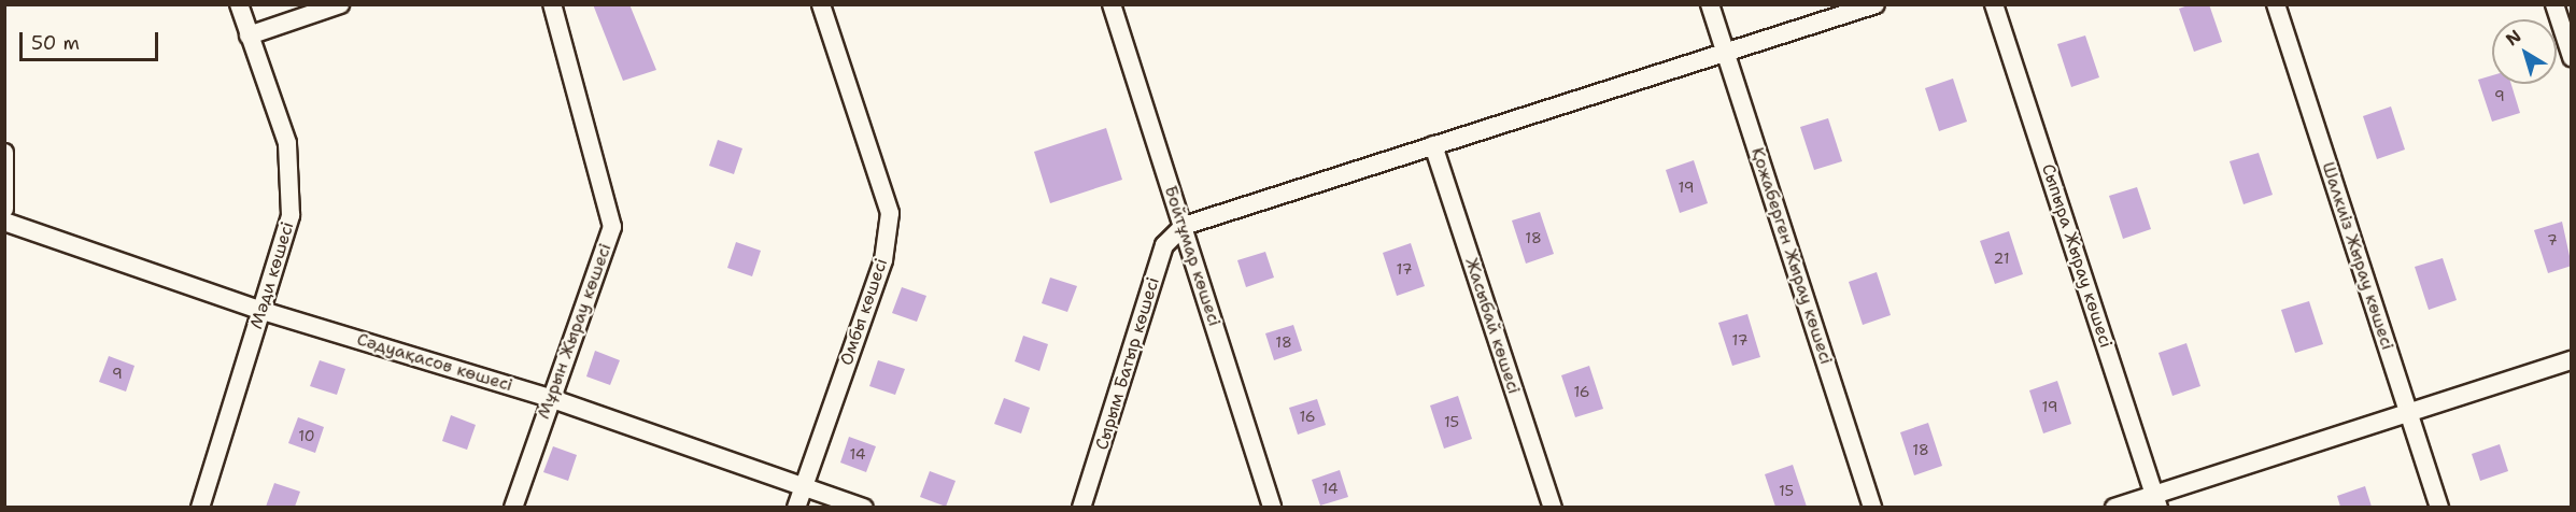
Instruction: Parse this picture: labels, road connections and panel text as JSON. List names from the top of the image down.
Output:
{
  "streets": {
    "street": [
      "Бойтұмар көшесі",
      "Қожаберген Жырау көшесі",
      "Сыпыра Жырау көшесі",
      "Шалкиіз Жырау көшесі",
      "Мәди көшесі",
      "Омбы көшесі",
      "Жасыбай көшесі",
      "Мұрын Жырау көшесі",
      "Сәдуақасов көшесі",
      "Сырым Батыр көшесі"
    ]
  },
  "crossings": [
    ["Бойтұмар көшесі", "Сырым Батыр көшесі"],
    ["Мәди көшесі", "Сәдуақасов көшесі"],
    ["Омбы көшесі", "Сәдуақасов көшесі"],
    ["Мұрын Жырау көшесі", "Сәдуақасов көшесі"]
  ],
  "house_numbers": [
    "9",
    "19",
    "18",
    "7",
    "21",
    "17",
    "17",
    "18",
    "9",
    "16",
    "19",
    "16",
    "15",
    "10",
    "18",
    "14",
    "14",
    "15"
  ],
  "scale_bar": "50 m",
  "north": "top left"
}
